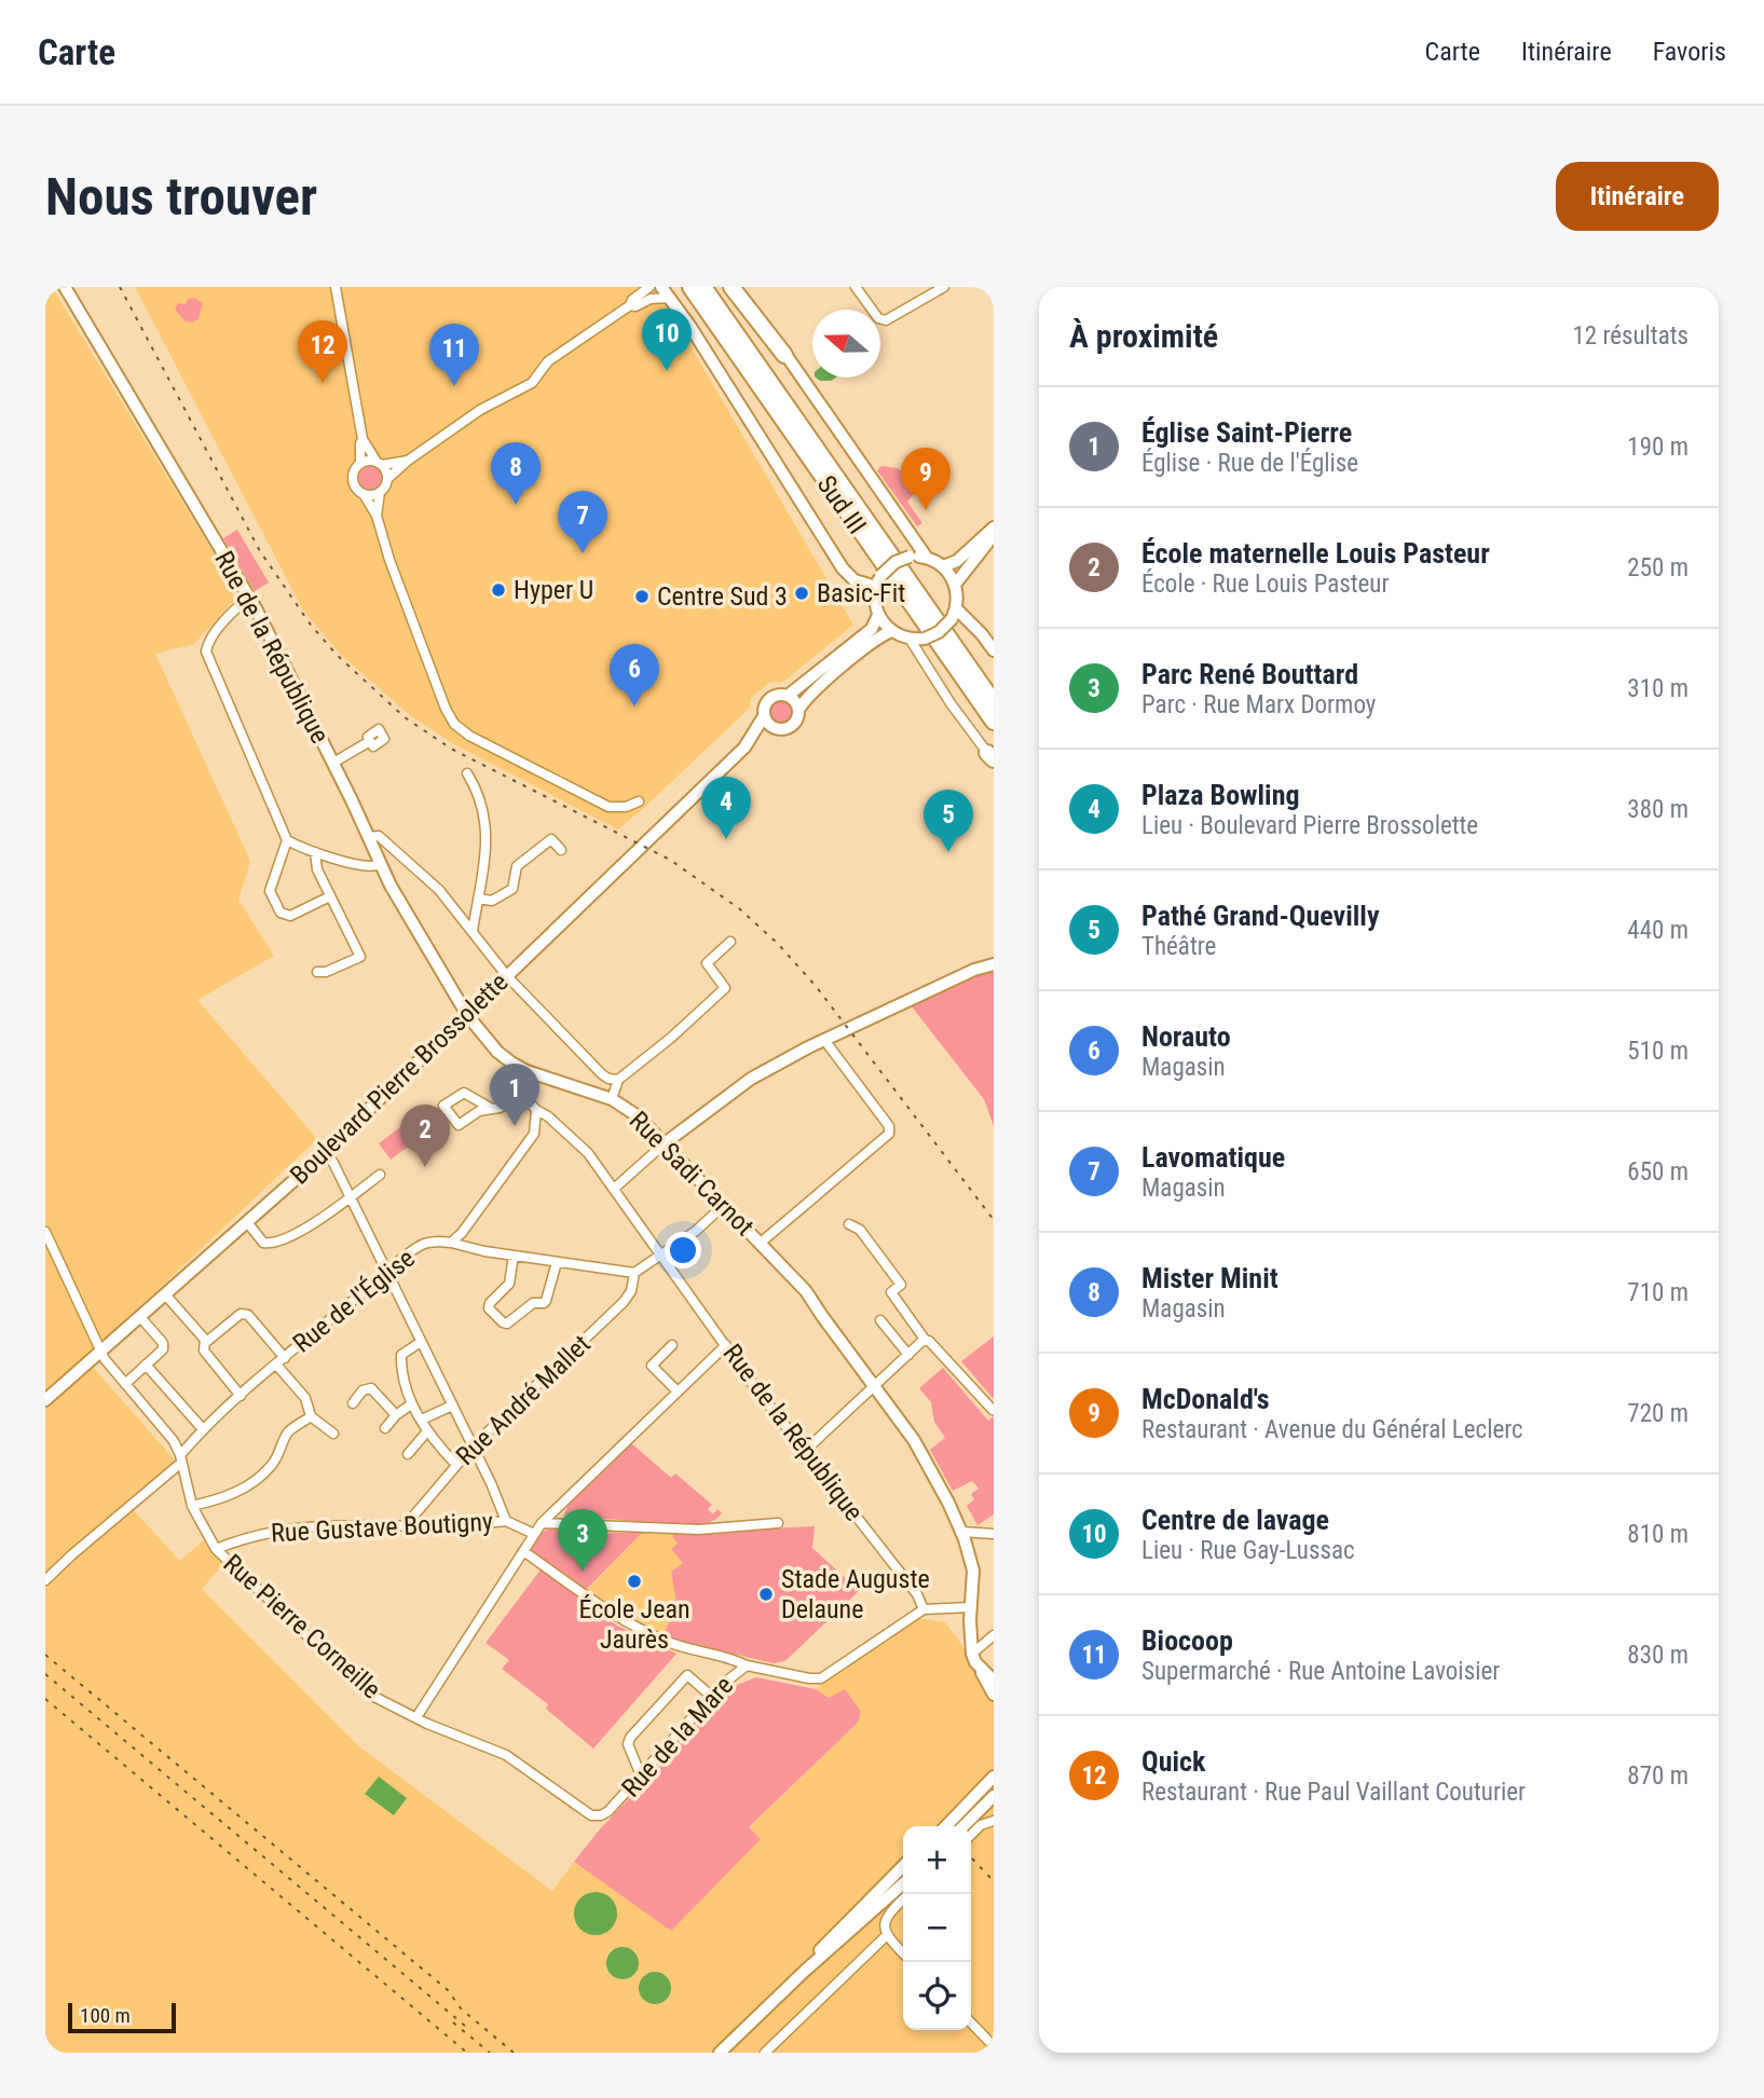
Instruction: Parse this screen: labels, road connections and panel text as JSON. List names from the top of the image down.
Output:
{
  "streets": {
    "highway": ["Sud III"],
    "main road": ["Rue de la République", "Boulevard Pierre Brossolette", "Rue Sadi Carnot"],
    "street": [
      "Rue de l'Église",
      "Rue André Mallet",
      "Rue Gustave Boutigny",
      "Rue Pierre Corneille",
      "Rue de la Mare"
    ]
  },
  "crossings": [
    ["Rue de la République", "Boulevard Pierre Brossolette"],
    ["Rue de la République", "Rue Sadi Carnot"],
    ["Rue de la République", "Rue de l'Église"],
    ["Rue de la République", "Rue de la Mare"],
    ["Boulevard Pierre Brossolette", "Rue Sadi Carnot"],
    ["Boulevard Pierre Brossolette", "Rue Pierre Corneille"],
    ["Rue de l'Église", "Rue Pierre Corneille"],
    ["Rue André Mallet", "Rue Gustave Boutigny"],
    ["Rue Gustave Boutigny", "Rue Pierre Corneille"],
    ["Rue Pierre Corneille", "Rue de la Mare"]
  ],
  "places": [
    "Hyper U",
    "Basic-Fit",
    "Centre Sud 3",
    "École Jean Jaurès",
    "Stade Auguste Delaune"
  ],
  "scale_bar": "100 m",
  "north": "left",
  "page": {
    "header": "Carte",
    "nav": ["Carte", "Itinéraire", "Favoris"],
    "buttons": "Itinéraire",
    "title": "Nous trouver",
    "heading": ["À proximité", "12 résultats"],
    "pins": [
      "10",
      "12",
      "11",
      "8",
      "9",
      "7",
      "6",
      "4",
      "5",
      "1",
      "2",
      "3"
    ],
    "list": [
      {
        "mark": "1",
        "name": "Église Saint-Pierre",
        "note": "Église · Rue de l'Église",
        "value": "190 m"
      },
      {
        "mark": "2",
        "name": "École maternelle Louis Pasteur",
        "note": "École · Rue Louis Pasteur",
        "value": "250 m"
      },
      {
        "mark": "3",
        "name": "Parc René Bouttard",
        "note": "Parc · Rue Marx Dormoy",
        "value": "310 m"
      },
      {
        "mark": "4",
        "name": "Plaza Bowling",
        "note": "Lieu · Boulevard Pierre Brossolette",
        "value": "380 m"
      },
      {
        "mark": "5",
        "name": "Pathé Grand-Quevilly",
        "note": "Théâtre",
        "value": "440 m"
      },
      {
        "mark": "6",
        "name": "Norauto",
        "note": "Magasin",
        "value": "510 m"
      },
      {
        "mark": "7",
        "name": "Lavomatique",
        "note": "Magasin",
        "value": "650 m"
      },
      {
        "mark": "8",
        "name": "Mister Minit",
        "note": "Magasin",
        "value": "710 m"
      },
      {
        "mark": "9",
        "name": "McDonald's",
        "note": "Restaurant · Avenue du Général Leclerc",
        "value": "720 m"
      },
      {
        "mark": "10",
        "name": "Centre de lavage",
        "note": "Lieu · Rue Gay-Lussac",
        "value": "810 m"
      },
      {
        "mark": "11",
        "name": "Biocoop",
        "note": "Supermarché · Rue Antoine Lavoisier",
        "value": "830 m"
      },
      {
        "mark": "12",
        "name": "Quick",
        "note": "Restaurant · Rue Paul Vaillant Couturier",
        "value": "870 m"
      }
    ],
    "map_buttons": ["+", "−"],
    "scale": "100 m"
  }
}
